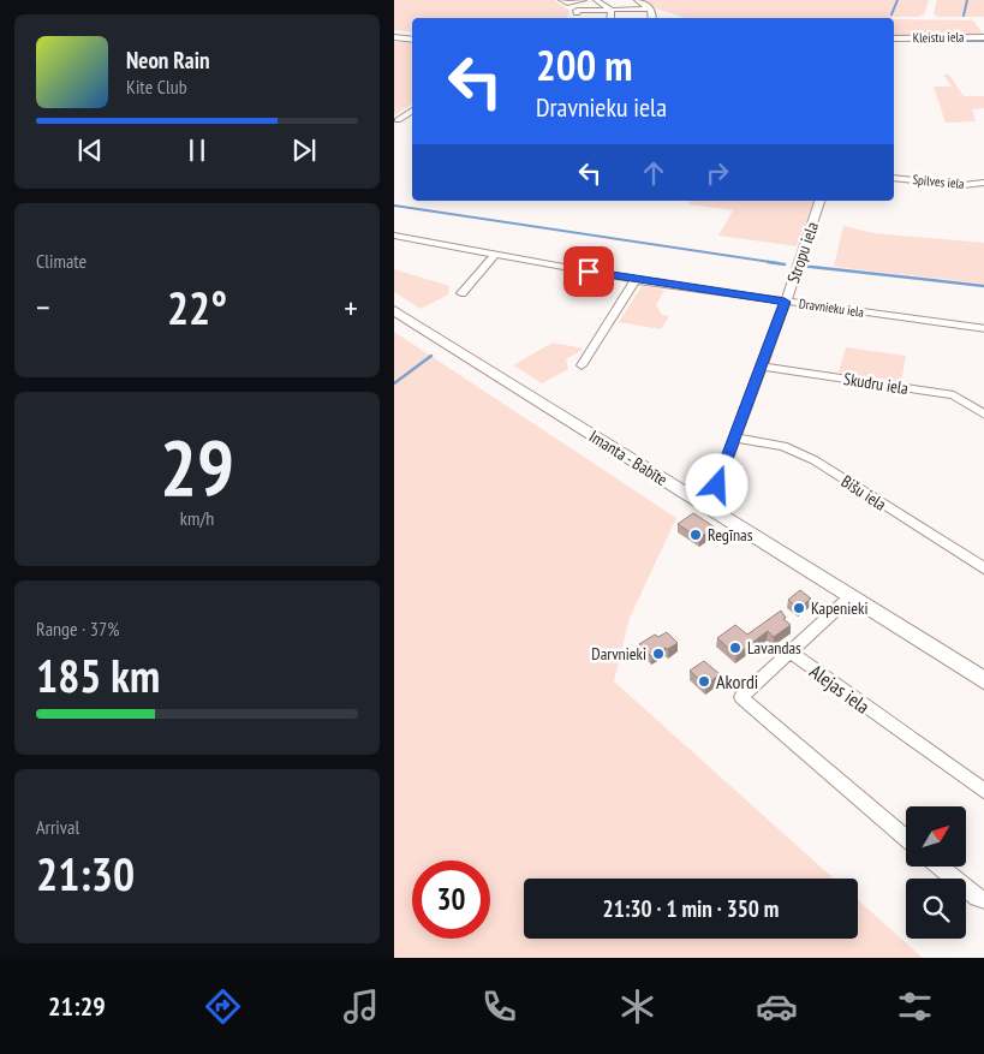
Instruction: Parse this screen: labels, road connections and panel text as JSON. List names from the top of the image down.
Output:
{
  "streets": {
    "main road": ["Kleistu iela", "Imanta - Babīte"],
    "street": [
      "Spilves iela",
      "Stropu iela",
      "Dravnieku iela",
      "Skudru iela",
      "Bišu iela",
      "Alejas iela"
    ]
  },
  "crossings": [
    ["Stropu iela", "Dravnieku iela"],
    ["Stropu iela", "Skudru iela"],
    ["Stropu iela", "Imanta - Babīte"],
    ["Stropu iela", "Bišu iela"]
  ],
  "places": [
    "Regīnas",
    "Kapenieki",
    "Lavandas",
    "Darvnieki",
    "Akordi"
  ],
  "north": "top right",
  "page": {
    "turn": ["200 m", "Dravnieku iela"],
    "song": ["Neon Rain", "Kite Club"],
    "tile": [
      "Climate",
      ["29", "km/h"],
      ["Range · 37%", "185 km"],
      ["Arrival", "21:30"]
    ],
    "heat": ["−", "22°", "+"],
    "limit": "30",
    "trip": "21:30 · 1 min · 350 m",
    "tabs": "21:29"
  }
}
